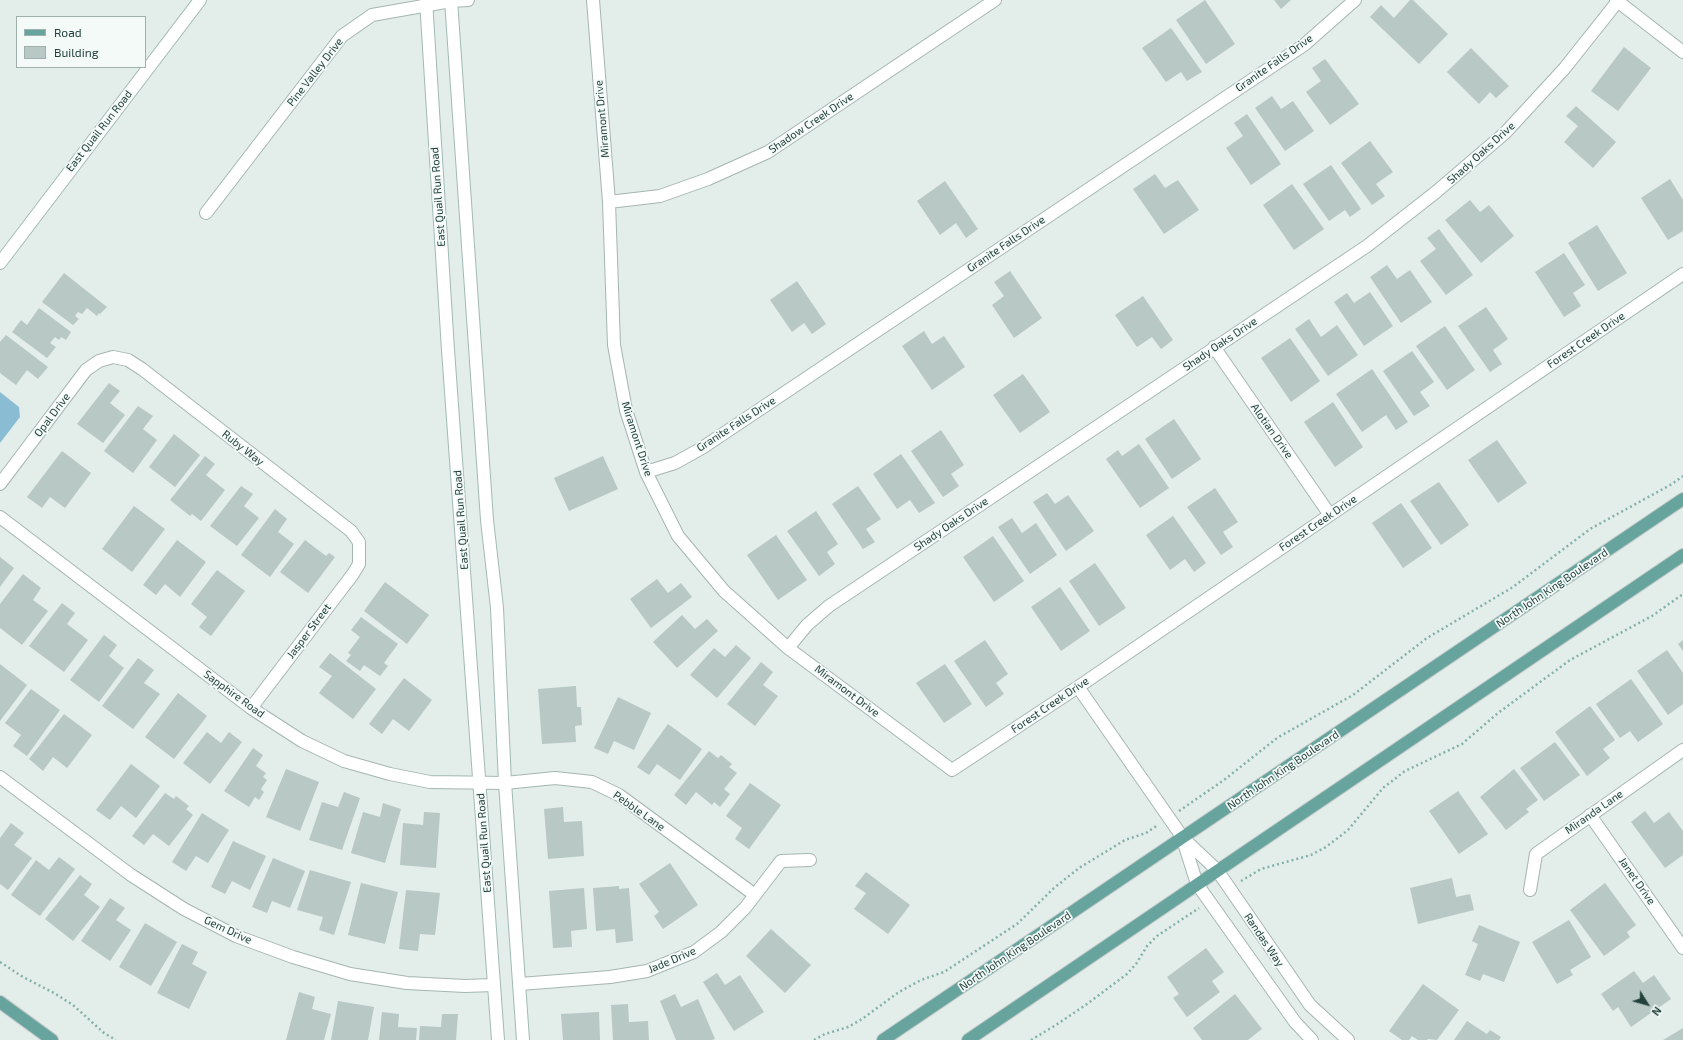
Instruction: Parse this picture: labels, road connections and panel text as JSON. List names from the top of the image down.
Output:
{
  "streets": {
    "main road": ["North John King Boulevard"],
    "street": [
      "Granite Falls Drive",
      "Pine Valley Drive",
      "Miramont Drive",
      "Shadow Creek Drive",
      "East Quail Run Road",
      "Shady Oaks Drive",
      "Forest Creek Drive",
      "Opal Drive",
      "Alotian Drive",
      "Ruby Way",
      "Jasper Street",
      "Sapphire Road",
      "Pebble Lane",
      "Miranda Lane",
      "Janet Drive",
      "Gem Drive",
      "Randas Way",
      "Jade Drive"
    ]
  },
  "crossings": [
    ["Granite Falls Drive", "Miramont Drive"],
    ["Pine Valley Drive", "East Quail Run Road"],
    ["Miramont Drive", "Shadow Creek Drive"],
    ["Miramont Drive", "Shady Oaks Drive"],
    ["Miramont Drive", "Forest Creek Drive"],
    ["East Quail Run Road", "Sapphire Road"],
    ["East Quail Run Road", "Gem Drive"],
    ["Shady Oaks Drive", "Alotian Drive"],
    ["Forest Creek Drive", "Alotian Drive"],
    ["Forest Creek Drive", "Randas Way"],
    ["Opal Drive", "Ruby Way"],
    ["Ruby Way", "Jasper Street"],
    ["North John King Boulevard", "Randas Way"],
    ["Jasper Street", "Sapphire Road"],
    ["Sapphire Road", "Pebble Lane"],
    ["Pebble Lane", "Jade Drive"],
    ["Miranda Lane", "Janet Drive"]
  ],
  "legend": ["Road", "Building"],
  "north": "bottom right"
}
